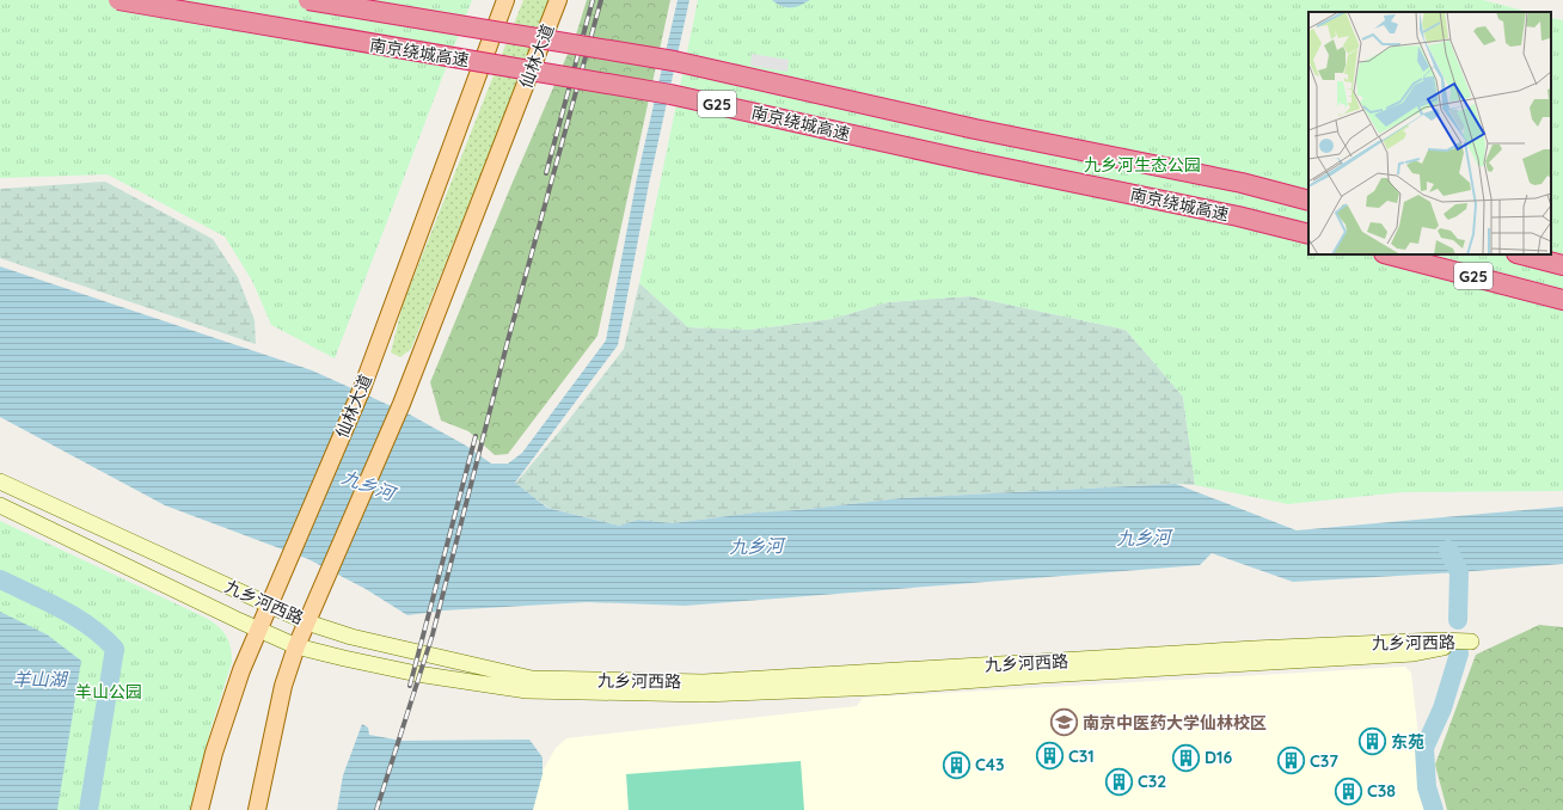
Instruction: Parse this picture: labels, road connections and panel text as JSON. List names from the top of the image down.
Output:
{
  "streets": {
    "highway": ["南京绕城高速", "G25"],
    "main road": ["仙林大道", "九乡河西路"]
  },
  "crossings": [
    ["仙林大道", "九乡河西路"]
  ],
  "water": ["九乡河", "羊山湖"],
  "parks": ["九乡河生态公园", "羊山公园"],
  "places": {
    "school or university": ["南京中医药大学仙林校区"],
    "building": [
      "东苑",
      "C31",
      "D16",
      "C37",
      "C43",
      "C32",
      "C38"
    ]
  }
}
